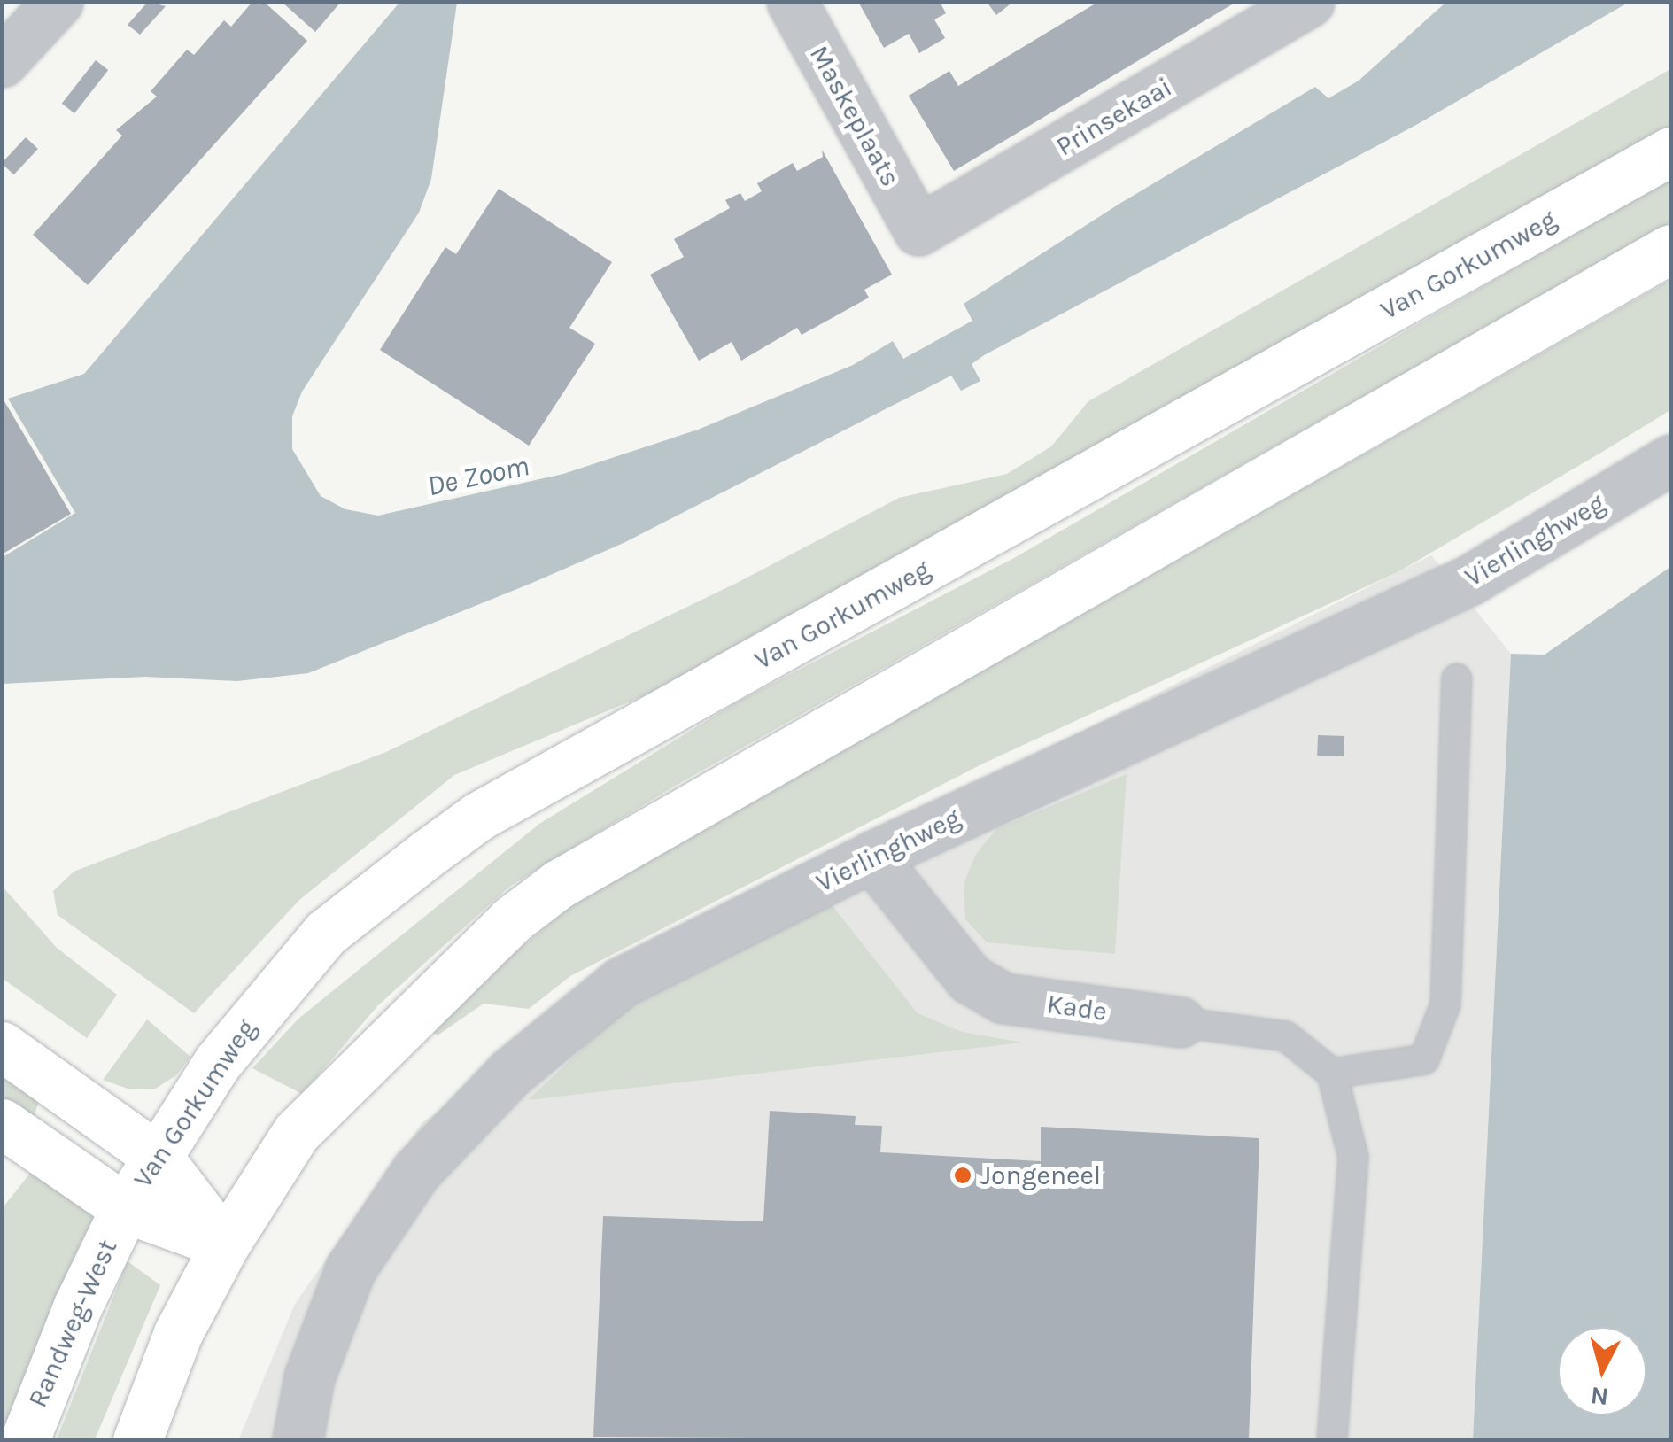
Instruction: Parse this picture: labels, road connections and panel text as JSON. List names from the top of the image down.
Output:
{
  "streets": {
    "main road": ["Van Gorkumweg", "Randweg-West"],
    "street": [
      "Maskeplaats",
      "Prinsekaai",
      "Vierlinghweg",
      "Kade"
    ]
  },
  "crossings": [
    ["Maskeplaats", "Prinsekaai"],
    ["Van Gorkumweg", "Randweg-West"],
    ["Vierlinghweg", "Kade"]
  ],
  "water": ["De Zoom"],
  "places": ["Jongeneel"],
  "north": "bottom"
}
